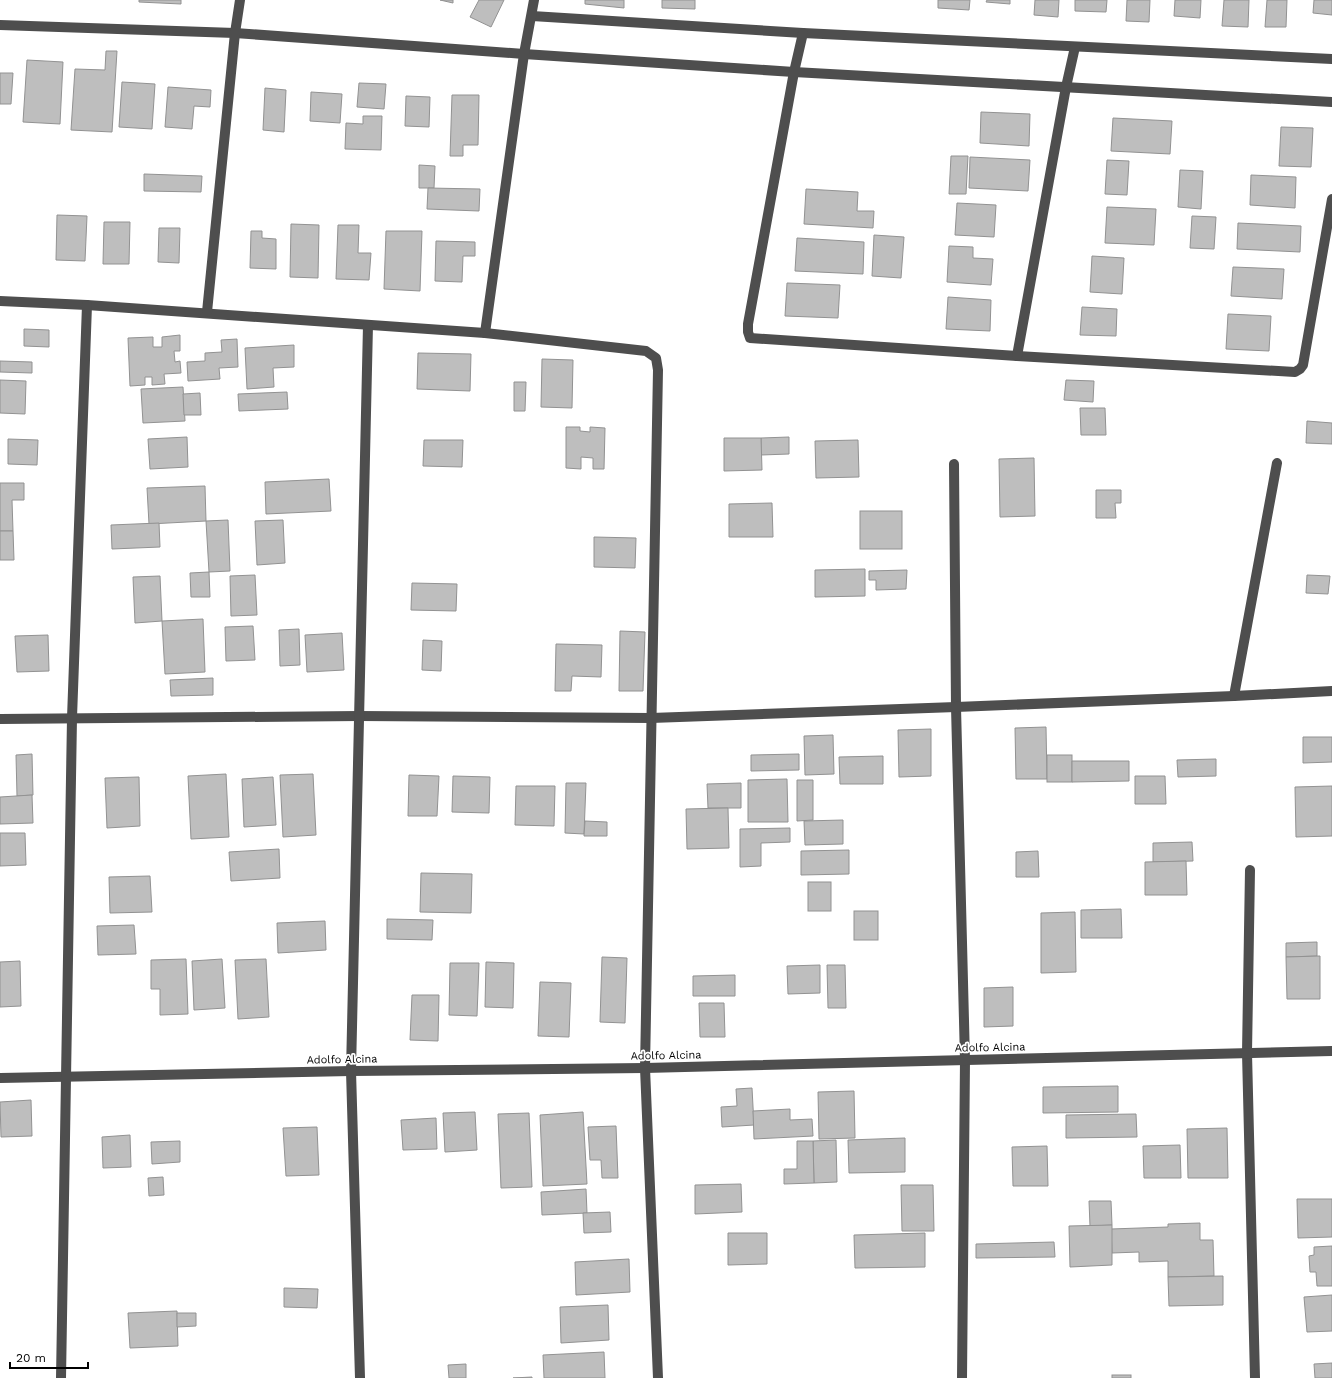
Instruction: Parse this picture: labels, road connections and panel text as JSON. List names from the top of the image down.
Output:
{
  "streets": {
    "street": ["Adolfo Alcina"]
  },
  "scale_bar": "20 m"
}
